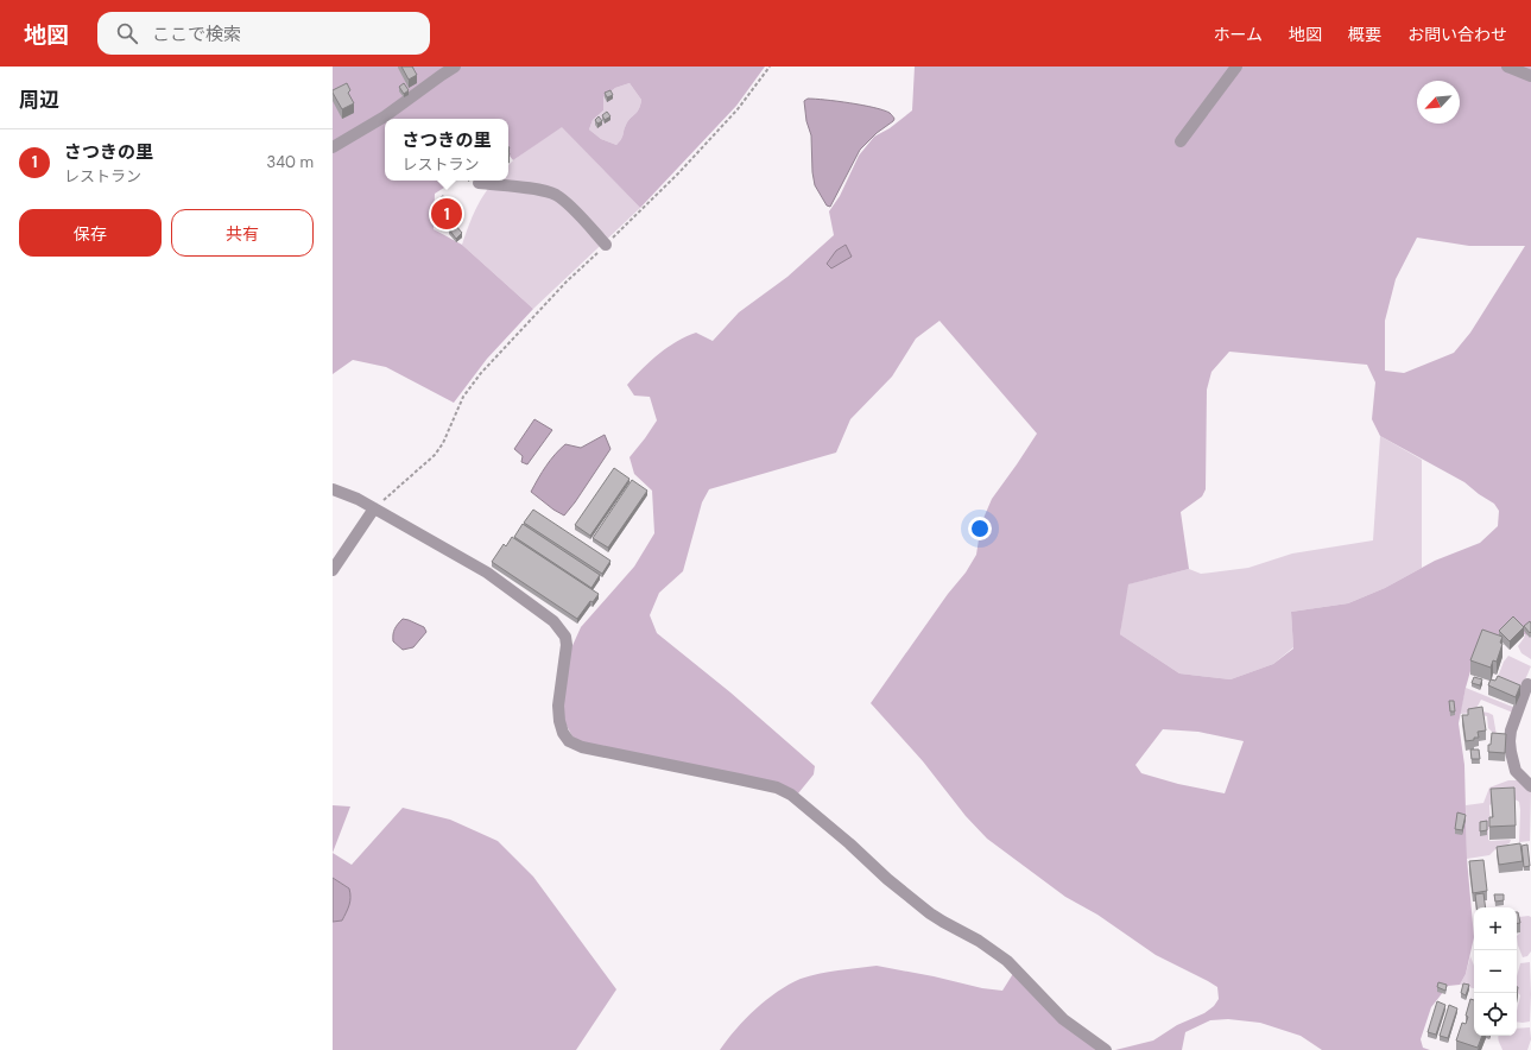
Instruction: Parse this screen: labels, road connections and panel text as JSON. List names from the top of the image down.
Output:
{
  "north": "bottom left",
  "page": {
    "header": "地図",
    "search": "ここで検索",
    "nav": [
      "ホーム",
      "地図",
      "概要",
      "お問い合わせ"
    ],
    "heading": "周辺",
    "popup": ["さつきの里", "レストラン"],
    "list": [
      {
        "mark": "1",
        "name": "さつきの里",
        "note": "レストラン",
        "value": "340 m"
      }
    ],
    "buttons": ["保存", "共有"],
    "pins": "1",
    "map_buttons": ["+", "−"]
  }
}
